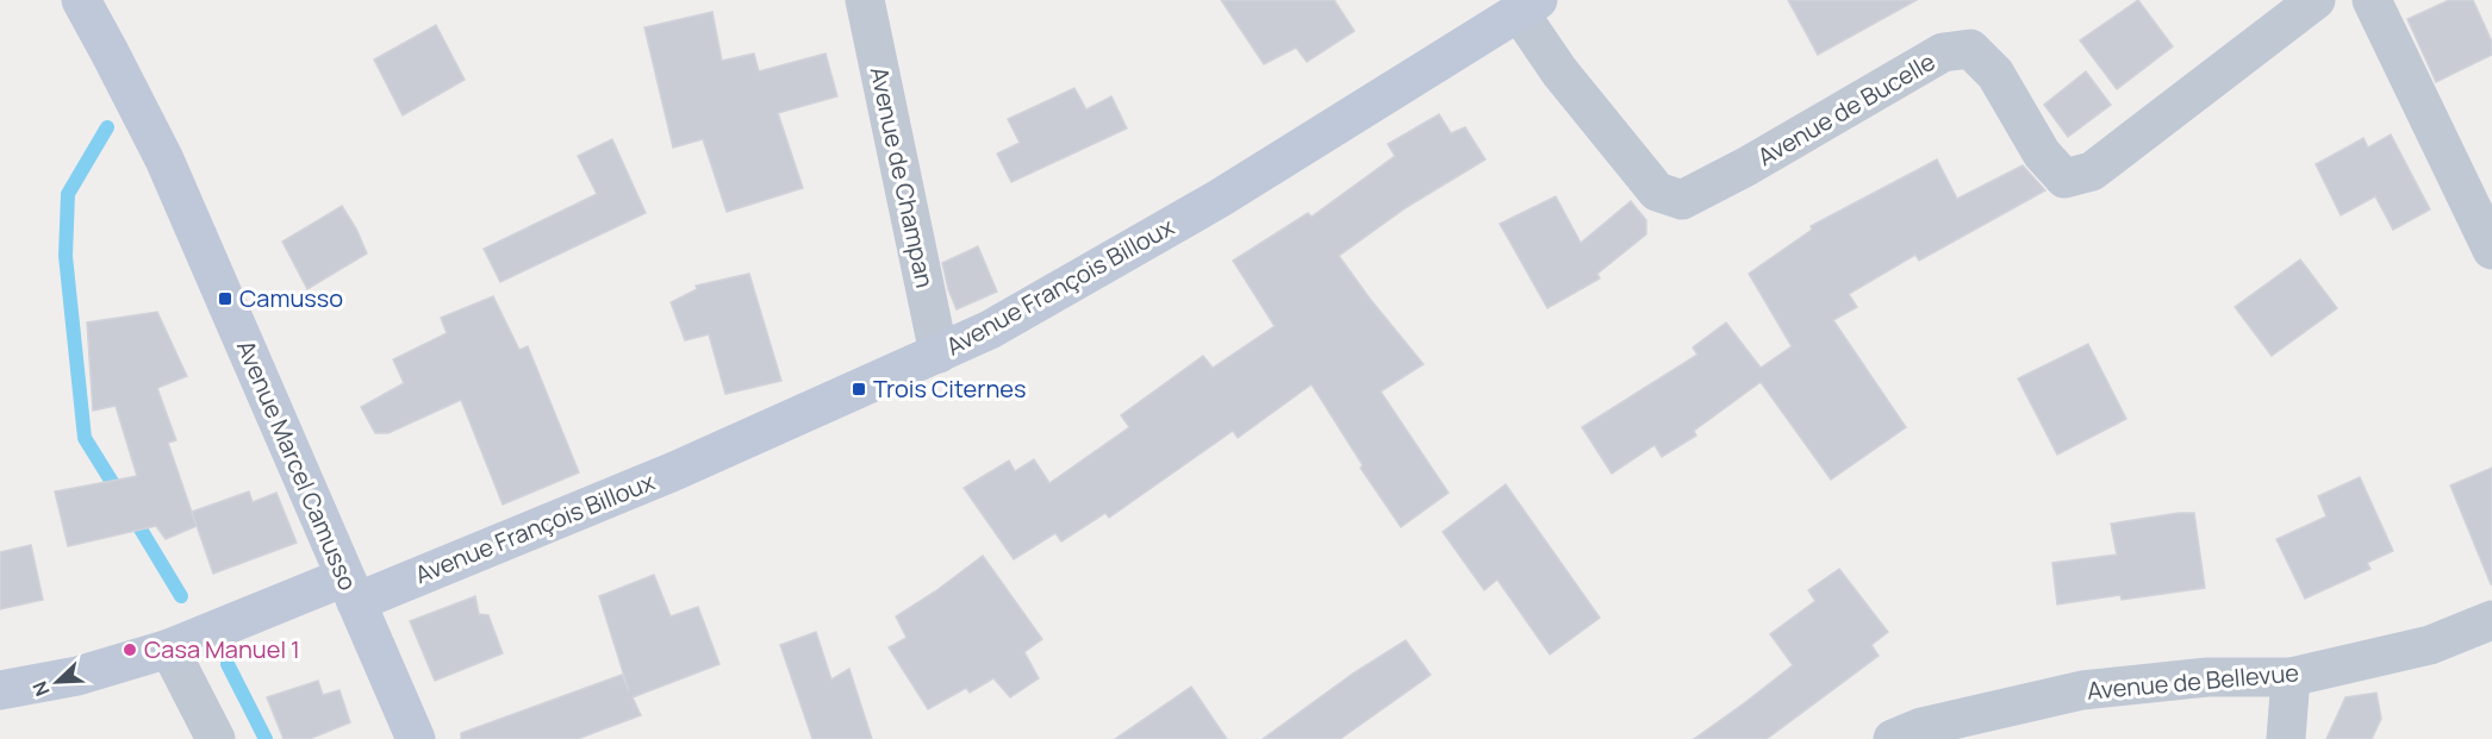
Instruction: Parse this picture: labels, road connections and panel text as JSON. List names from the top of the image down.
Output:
{
  "streets": {
    "street": [
      "Avenue de Bucelle",
      "Avenue de Champan",
      "Avenue François Billoux",
      "Avenue Marcel Camusso",
      "Avenue de Bellevue"
    ]
  },
  "crossings": [
    ["Avenue de Bucelle", "Avenue François Billoux"],
    ["Avenue de Champan", "Avenue François Billoux"],
    ["Avenue François Billoux", "Avenue Marcel Camusso"]
  ],
  "places": {
    "transit": ["Camusso", "Trois Citernes"],
    "other": ["Casa Manuel 1"]
  },
  "north": "bottom left"
}
